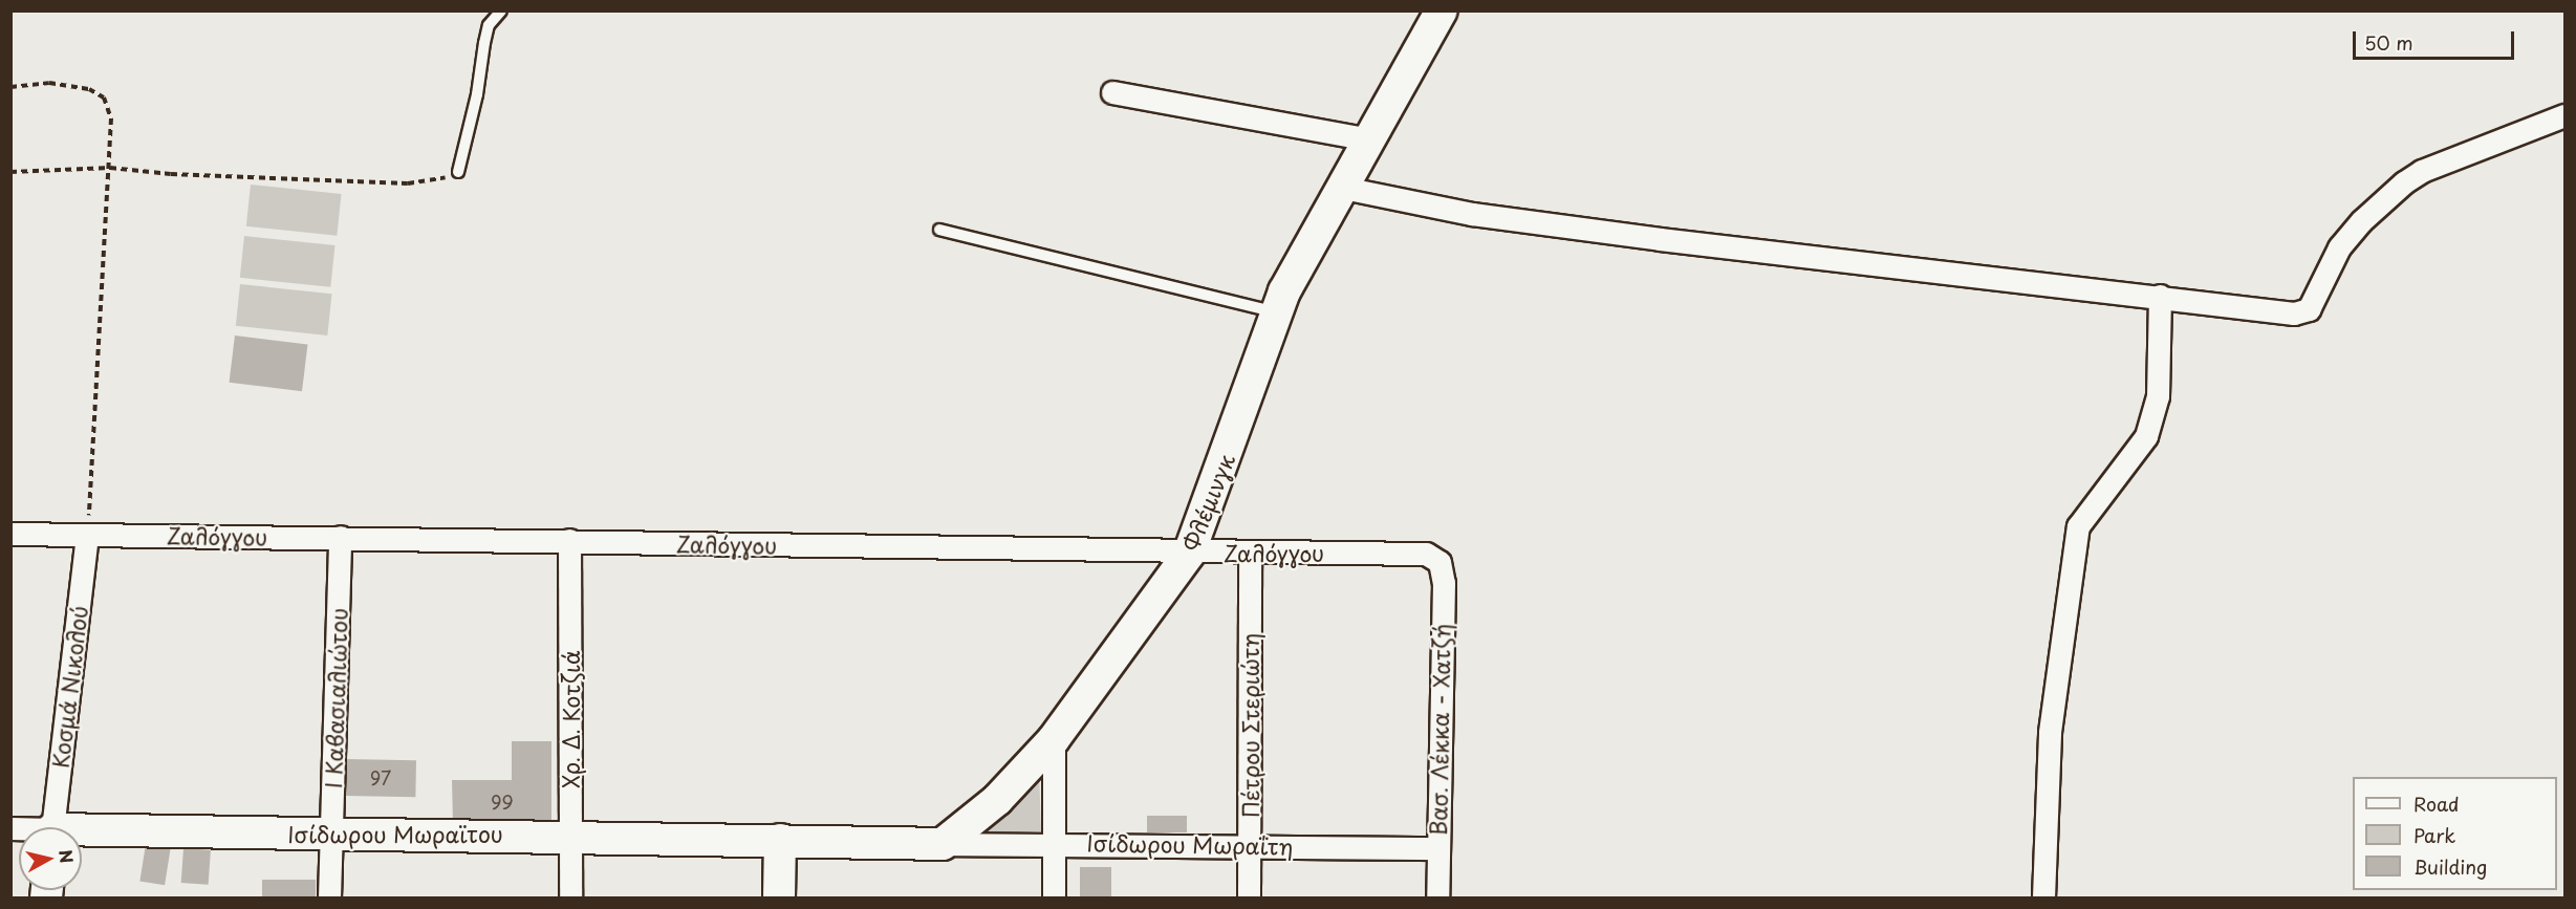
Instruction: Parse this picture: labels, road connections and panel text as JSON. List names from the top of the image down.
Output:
{
  "streets": {
    "street": [
      "Φλέμινγκ",
      "Ζαλόγγου",
      "Κοσμά Νικολού",
      "Ι Καβασιαλιώτου",
      "Χρ. Δ. Κοτζιά",
      "Πέτρου Στεριώτη",
      "Βασ. Λέκκα - Χατζή",
      "Ισίδωρου Μωραϊτου",
      "Ισίδωρου Μωραΐτη"
    ]
  },
  "crossings": [
    ["Φλέμινγκ", "Ζαλόγγου"],
    ["Φλέμινγκ", "Ισίδωρου Μωραΐτη"],
    ["Ζαλόγγου", "Κοσμά Νικολού"],
    ["Ζαλόγγου", "Ι Καβασιαλιώτου"],
    ["Ζαλόγγου", "Χρ. Δ. Κοτζιά"],
    ["Ζαλόγγου", "Πέτρου Στεριώτη"],
    ["Ζαλόγγου", "Βασ. Λέκκα - Χατζή"],
    ["Ι Καβασιαλιώτου", "Ισίδωρου Μωραϊτου"],
    ["Χρ. Δ. Κοτζιά", "Ισίδωρου Μωραϊτου"],
    ["Πέτρου Στεριώτη", "Ισίδωρου Μωραΐτη"],
    ["Βασ. Λέκκα - Χατζή", "Ισίδωρου Μωραΐτη"]
  ],
  "house_numbers": ["97", "99"],
  "legend": ["Road", "Park", "Building"],
  "scale_bar": "50 m",
  "north": "right"
}
